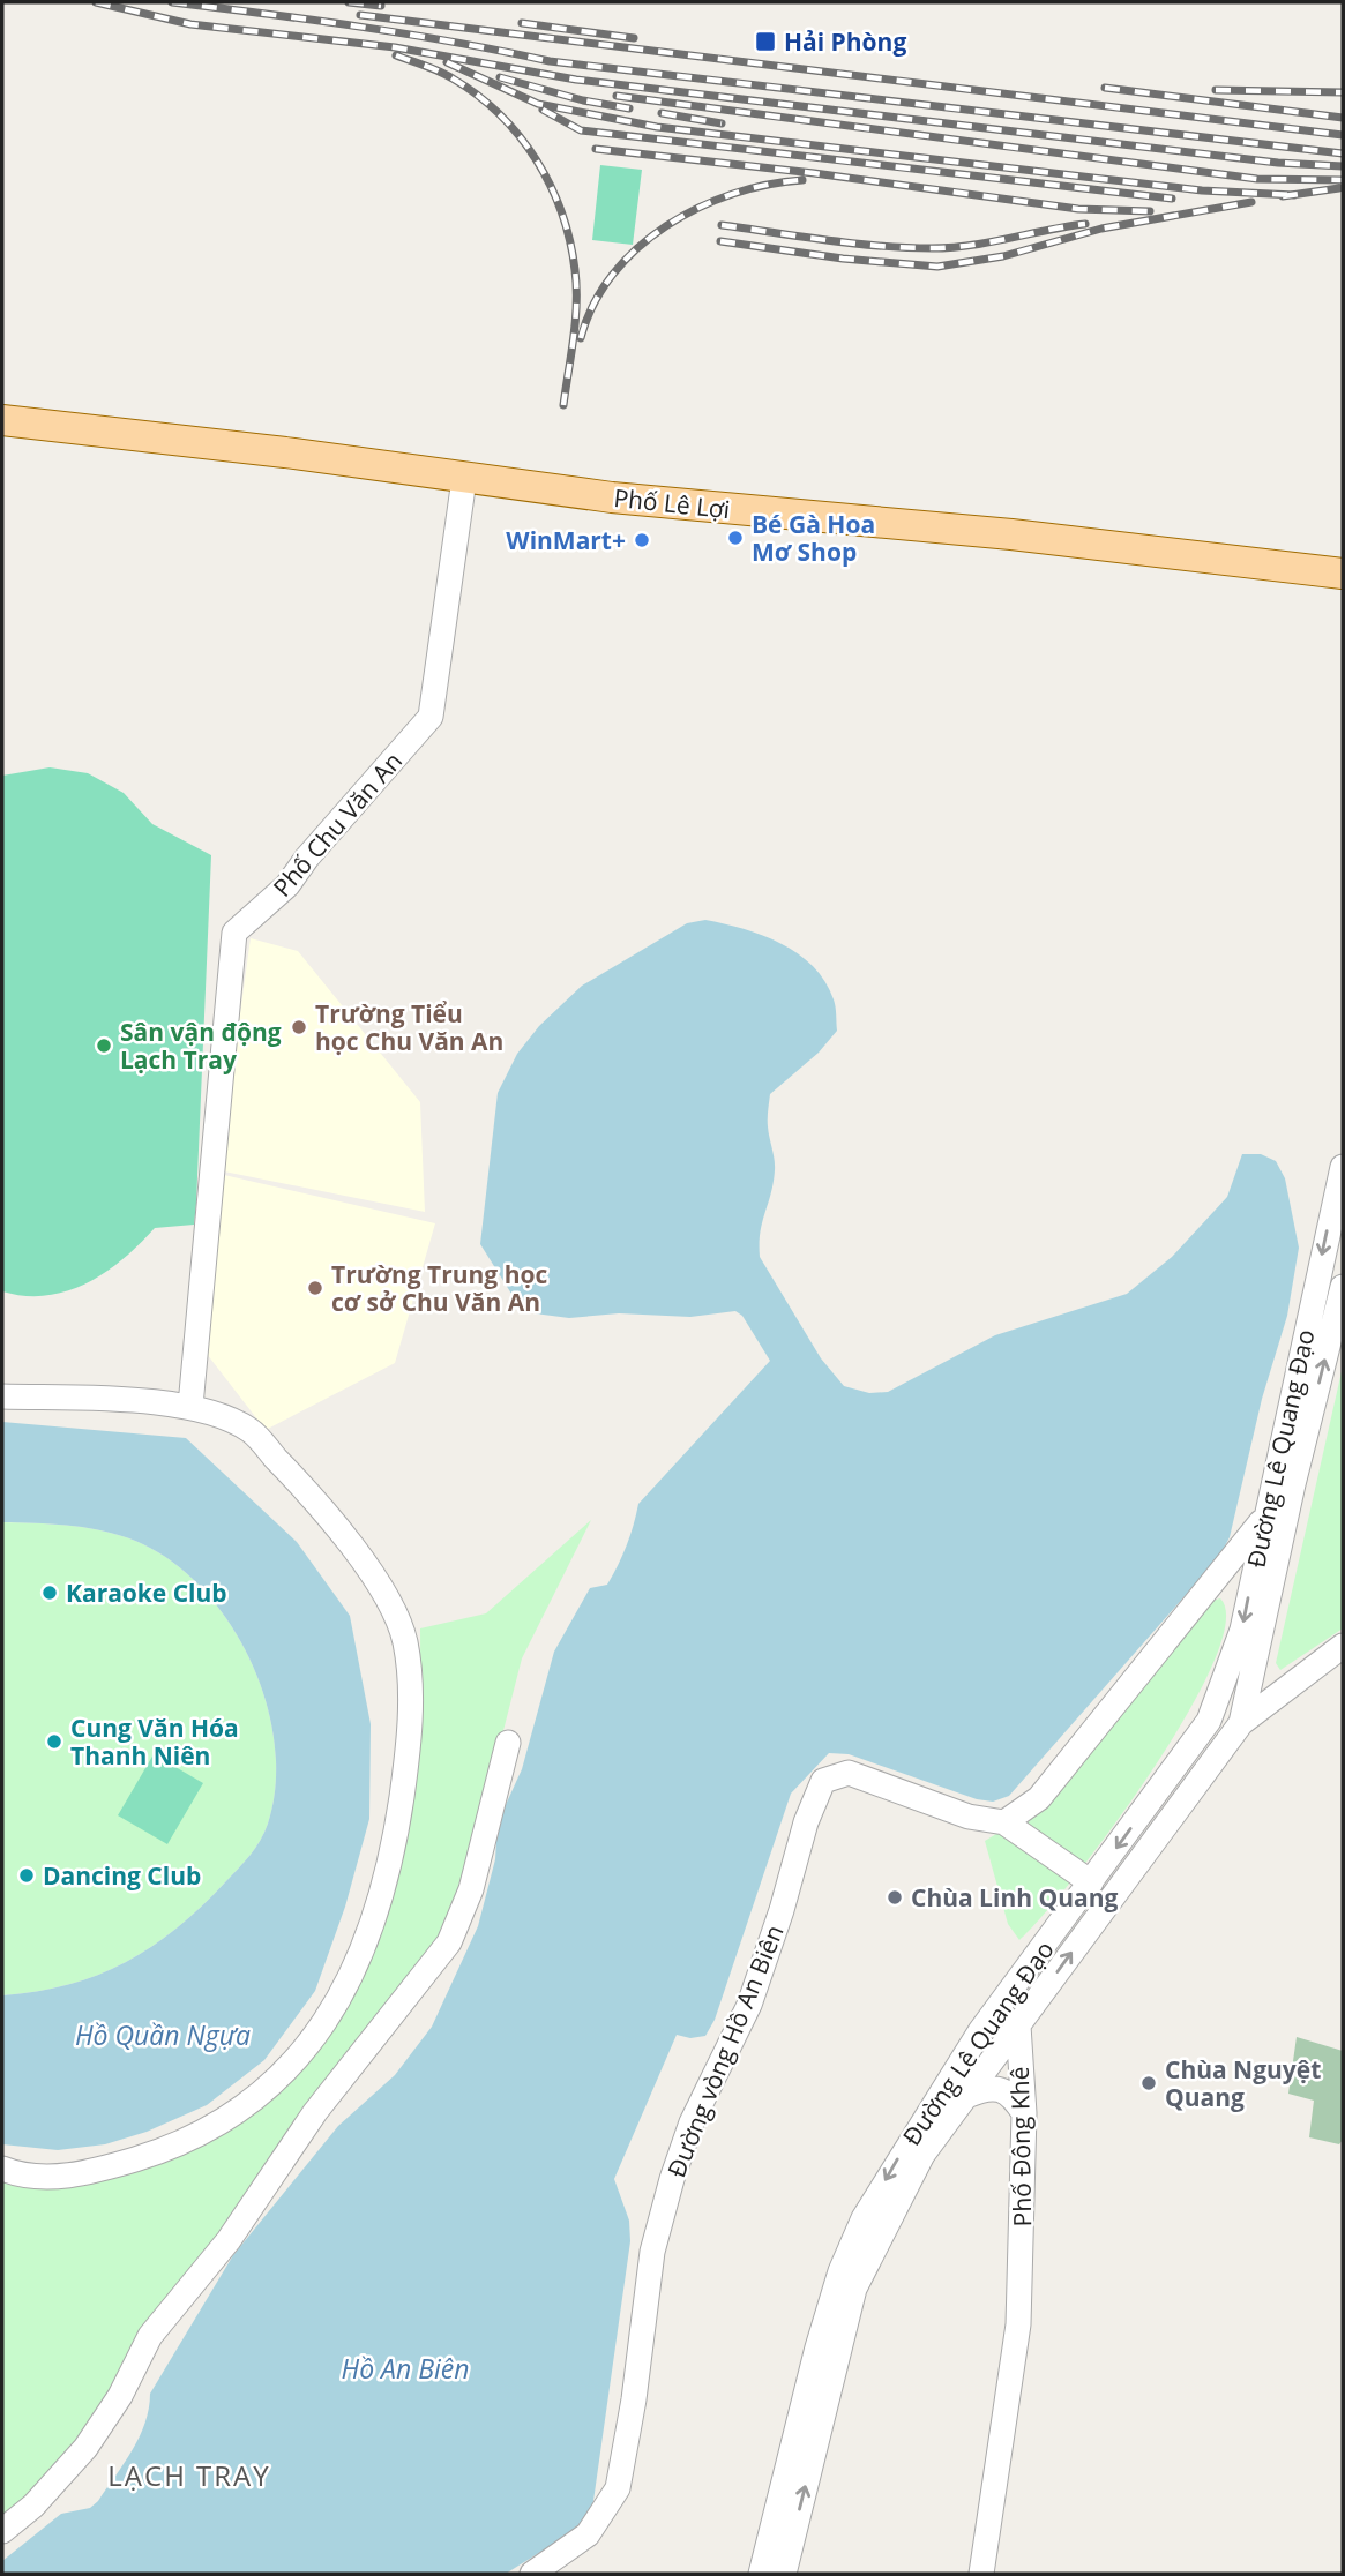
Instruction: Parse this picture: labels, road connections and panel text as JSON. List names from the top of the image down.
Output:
{
  "streets": {
    "main road": ["Phố Lê Lợi"],
    "street": [
      "Phố Chu Văn An",
      "Đường Lê Quang Đạo",
      "Đường vòng Hồ An Biên",
      "Phố Đông Khê"
    ]
  },
  "crossings": [
    ["Phố Lê Lợi", "Phố Chu Văn An"],
    ["Đường Lê Quang Đạo", "Đường vòng Hồ An Biên"],
    ["Đường Lê Quang Đạo", "Phố Đông Khê"]
  ],
  "districts": ["LẠCH TRAY"],
  "water": ["Hồ Quần Ngựa", "Hồ An Biên"],
  "places": {
    "transit": ["Hải Phòng"],
    "other": [
      "Bé Gà Hoa Mơ Shop",
      "WinMart+",
      "Trường Tiểu học Chu Văn An",
      "Sân vận động Lạch Tray",
      "Trường Trung học cơ sở Chu Văn An",
      "Karaoke Club",
      "Cung Văn Hóa Thanh Niên",
      "Dancing Club",
      "Chùa Linh Quang",
      "Chùa Nguyệt Quang"
    ]
  }
}
